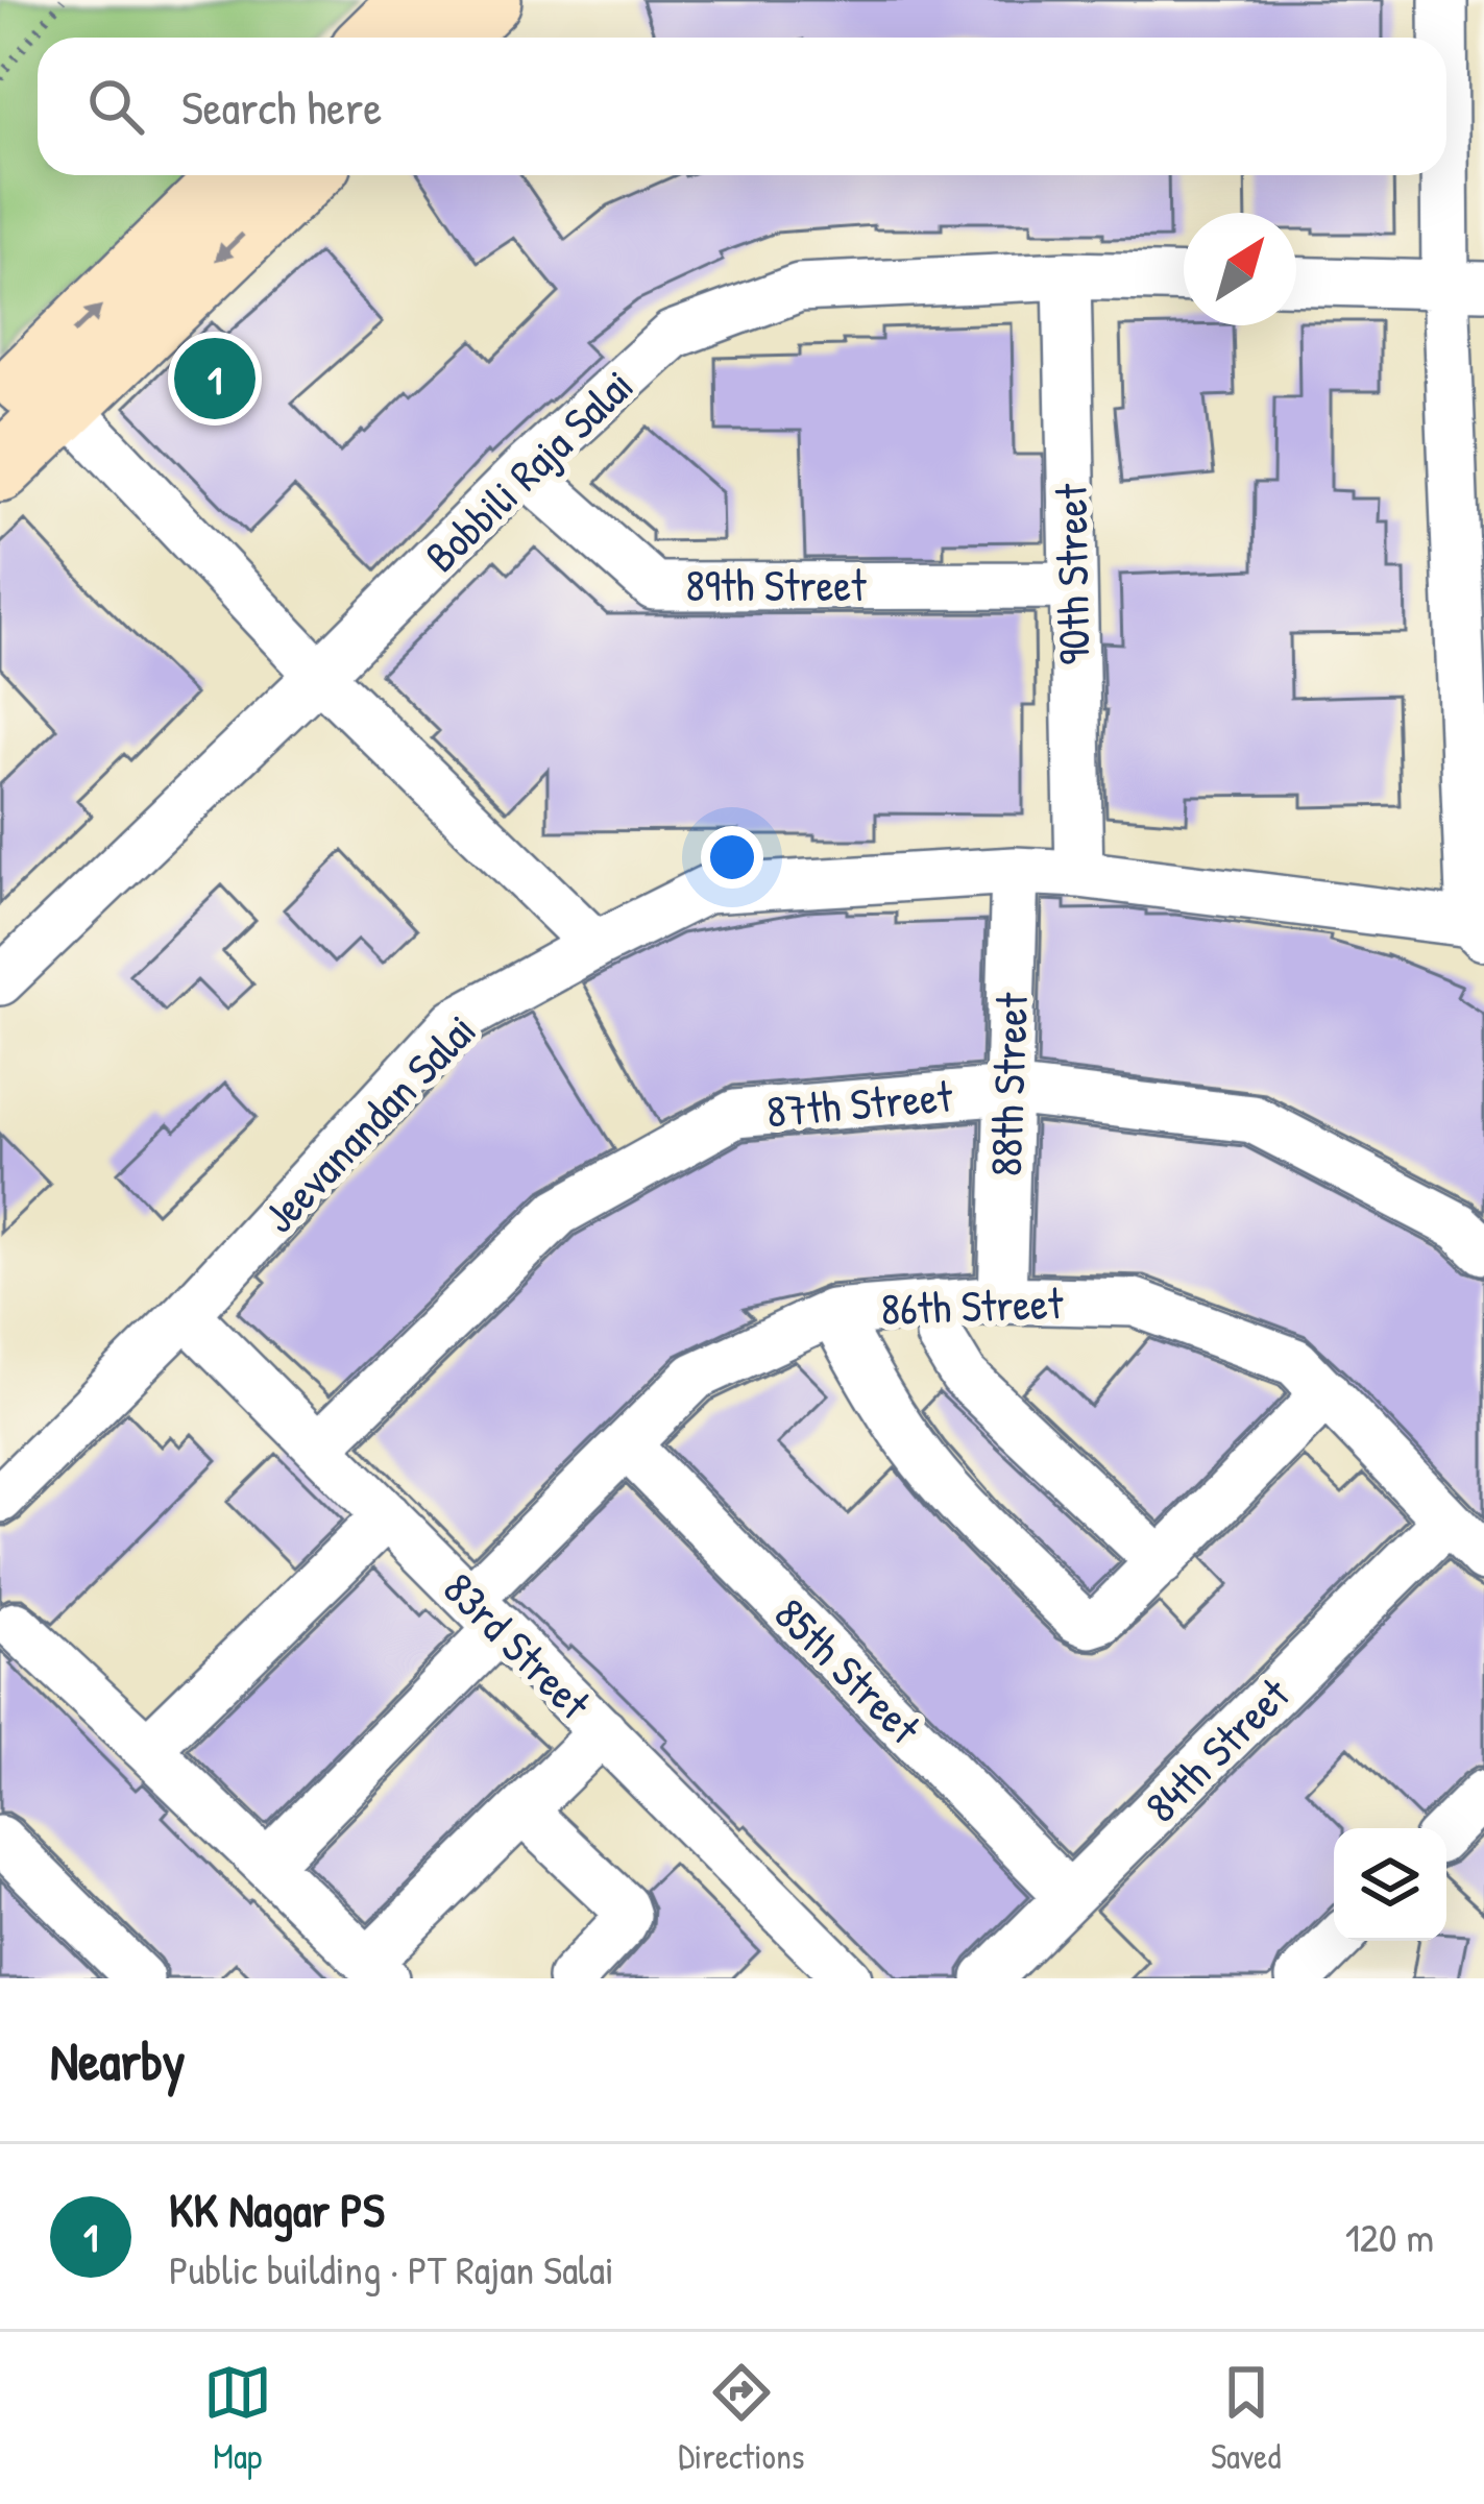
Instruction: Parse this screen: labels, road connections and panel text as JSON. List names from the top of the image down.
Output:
{
  "streets": {
    "street": [
      "Bobbili Raja Salai",
      "90th Street",
      "89th Street",
      "88th Street",
      "87th Street",
      "Jeevanandan Salai",
      "86th Street",
      "83rd Street",
      "85th Street",
      "84th Street"
    ]
  },
  "crossings": [
    ["Bobbili Raja Salai", "90th Street"],
    ["Bobbili Raja Salai", "89th Street"],
    ["90th Street", "89th Street"],
    ["90th Street", "Jeevanandan Salai"],
    ["88th Street", "87th Street"],
    ["88th Street", "Jeevanandan Salai"],
    ["88th Street", "86th Street"],
    ["87th Street", "83rd Street"],
    ["Jeevanandan Salai", "83rd Street"],
    ["86th Street", "83rd Street"],
    ["86th Street", "85th Street"],
    ["86th Street", "84th Street"],
    ["85th Street", "84th Street"]
  ],
  "north": "top right",
  "page": {
    "search": "Search here",
    "pins": "1",
    "heading": "Nearby",
    "list": [
      {
        "mark": "1",
        "name": "KK Nagar PS",
        "note": "Public building · PT Rajan Salai",
        "value": "120 m"
      }
    ],
    "nav": ["Map", "Directions", "Saved"]
  }
}
